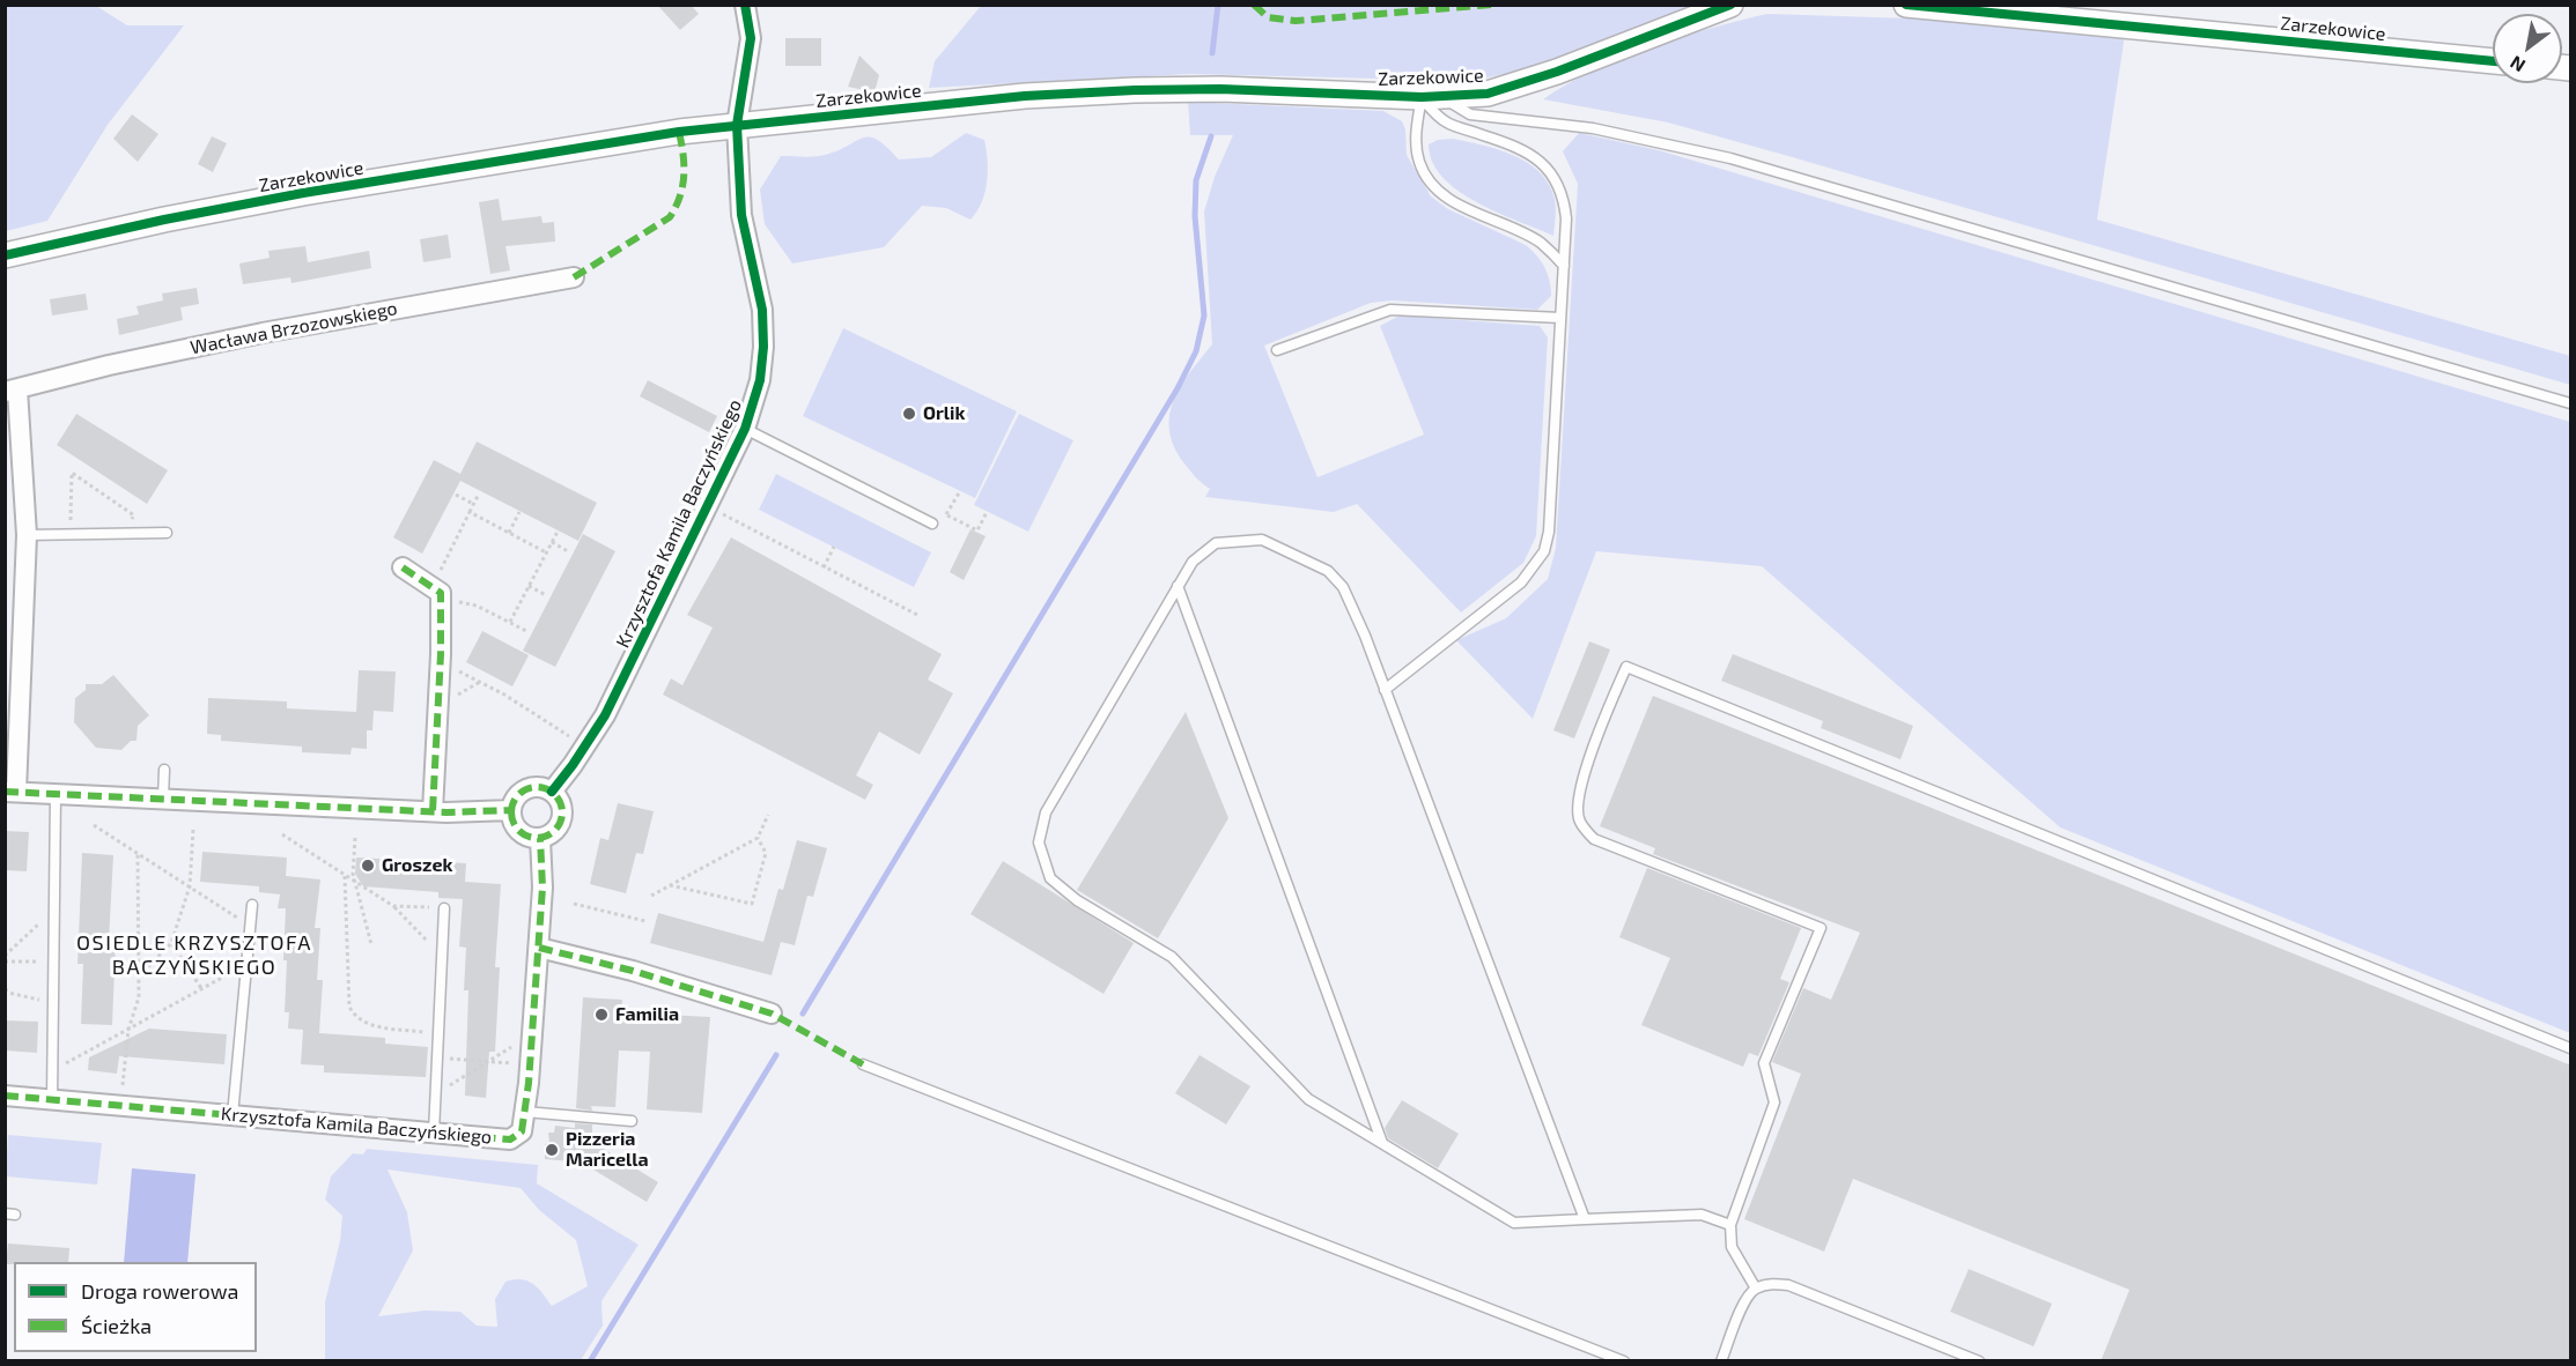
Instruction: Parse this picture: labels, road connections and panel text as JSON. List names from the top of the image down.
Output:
{
  "streets": {
    "street": ["Zarzekowice", "Wacława Brzozowskiego", "Krzysztofa Kamila Baczyńskiego"]
  },
  "crossings": [
    ["Zarzekowice", "Krzysztofa Kamila Baczyńskiego"]
  ],
  "districts": ["OSIEDLE KRZYSZTOFA BACZYŃSKIEGO"],
  "places": [
    "Orlik",
    "Groszek",
    "Familia",
    "Pizzeria Maricella"
  ],
  "legend": ["Droga rowerowa", "Ścieżka"],
  "north": "bottom left"
}
